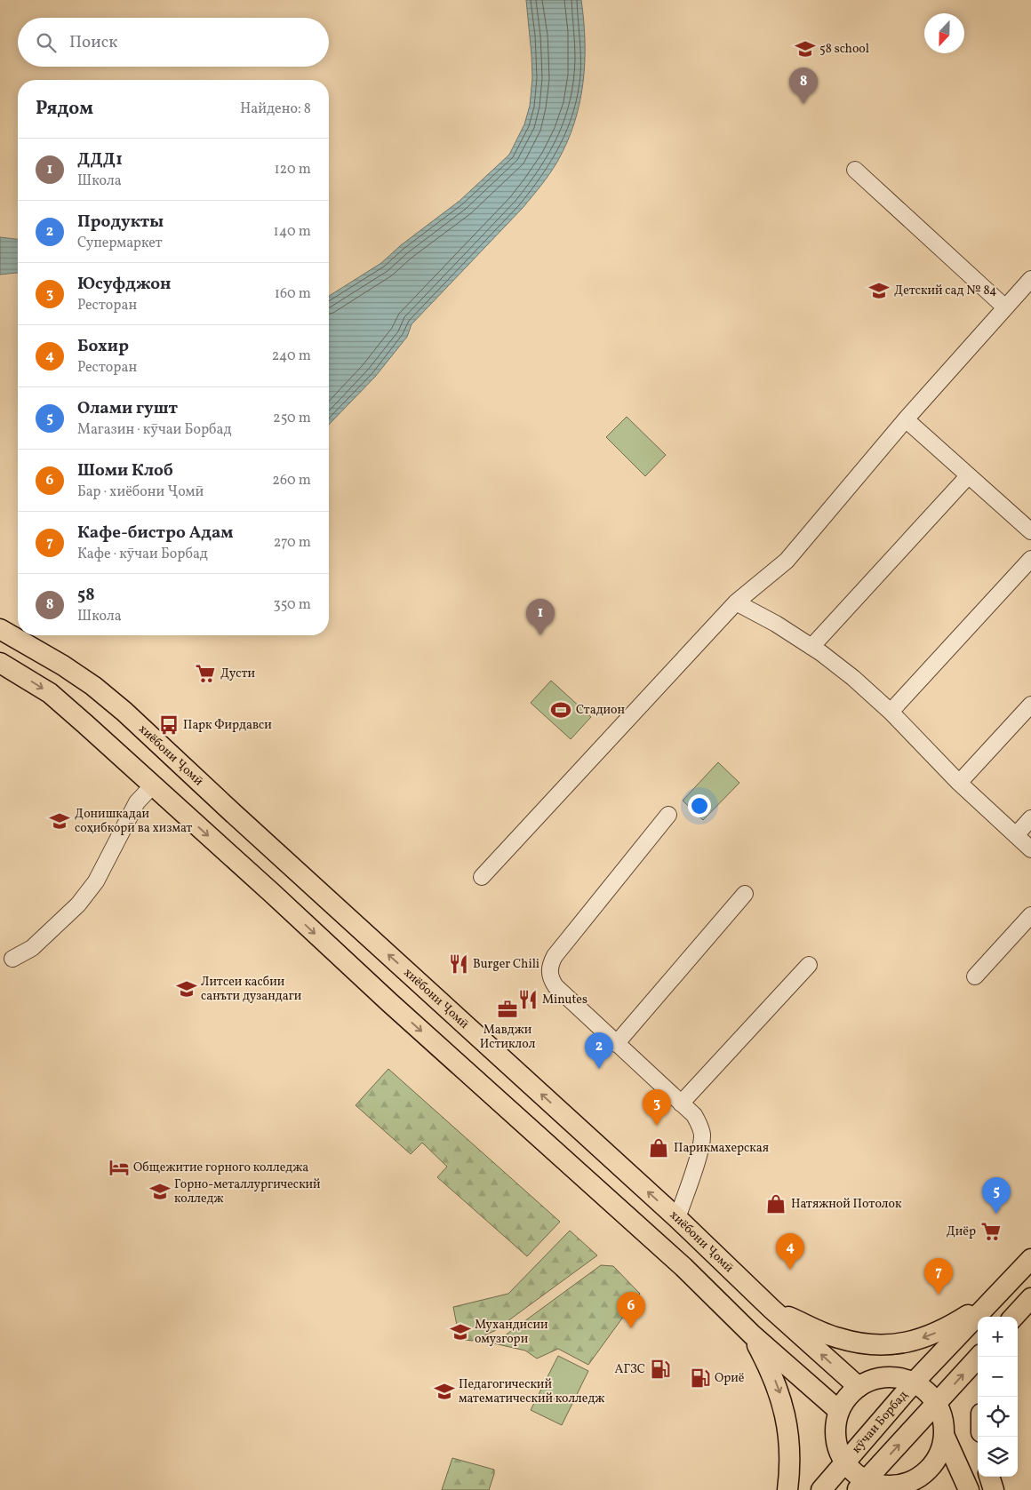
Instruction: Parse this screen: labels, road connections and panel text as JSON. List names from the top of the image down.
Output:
{
  "streets": {
    "main road": ["хиёбони Ҷомӣ", "кӯчаи Борбад"]
  },
  "crossings": [
    ["хиёбони Ҷомӣ", "кӯчаи Борбад"]
  ],
  "places": {
    "school or university": [
      "58 school",
      "Детский сад № 84",
      "Донишкадаи соҳибкорӣ ва хизмат",
      "Литсеи касбии санъти дузандаги",
      "Горно-металлургический колледж",
      "Мухандисии омузгори",
      "Педагогический математический колледж"
    ],
    "supermarket": ["Дусти", "Диëр"],
    "sports": ["Стадион"],
    "bus stop": ["Парк Фирдавси"],
    "restaurant": ["Burger Chili", "Minutes"],
    "office": ["Мавджи Истиклол"],
    "shop": ["Парикмахерская", "Натяжной Потолок"],
    "hotel": ["Общежитие горного колледжа"],
    "fuel station": ["АГЗС", "Ориё"]
  },
  "north": "bottom",
  "page": {
    "search": "Поиск",
    "pins": [
      "8",
      "1",
      "2",
      "3",
      "5",
      "4",
      "7",
      "6"
    ],
    "heading": ["Рядом", "Найдено: 8"],
    "list": [
      {
        "mark": "1",
        "name": "ДДД1",
        "note": "Школа",
        "value": "120 m"
      },
      {
        "mark": "2",
        "name": "Продукты",
        "note": "Супермаркет",
        "value": "140 m"
      },
      {
        "mark": "3",
        "name": "Юсуфджон",
        "note": "Ресторан",
        "value": "160 m"
      },
      {
        "mark": "4",
        "name": "Бохир",
        "note": "Ресторан",
        "value": "240 m"
      },
      {
        "mark": "5",
        "name": "Олами гушт",
        "note": "Магазин · кӯчаи Борбад",
        "value": "250 m"
      },
      {
        "mark": "6",
        "name": "Шоми Клоб",
        "note": "Бар · хиёбони Ҷомӣ",
        "value": "260 m"
      },
      {
        "mark": "7",
        "name": "Кафе-бистро Адам",
        "note": "Кафе · кӯчаи Борбад",
        "value": "270 m"
      },
      {
        "mark": "8",
        "name": "58",
        "note": "Школа",
        "value": "350 m"
      }
    ],
    "map_buttons": ["+", "−"]
  }
}
